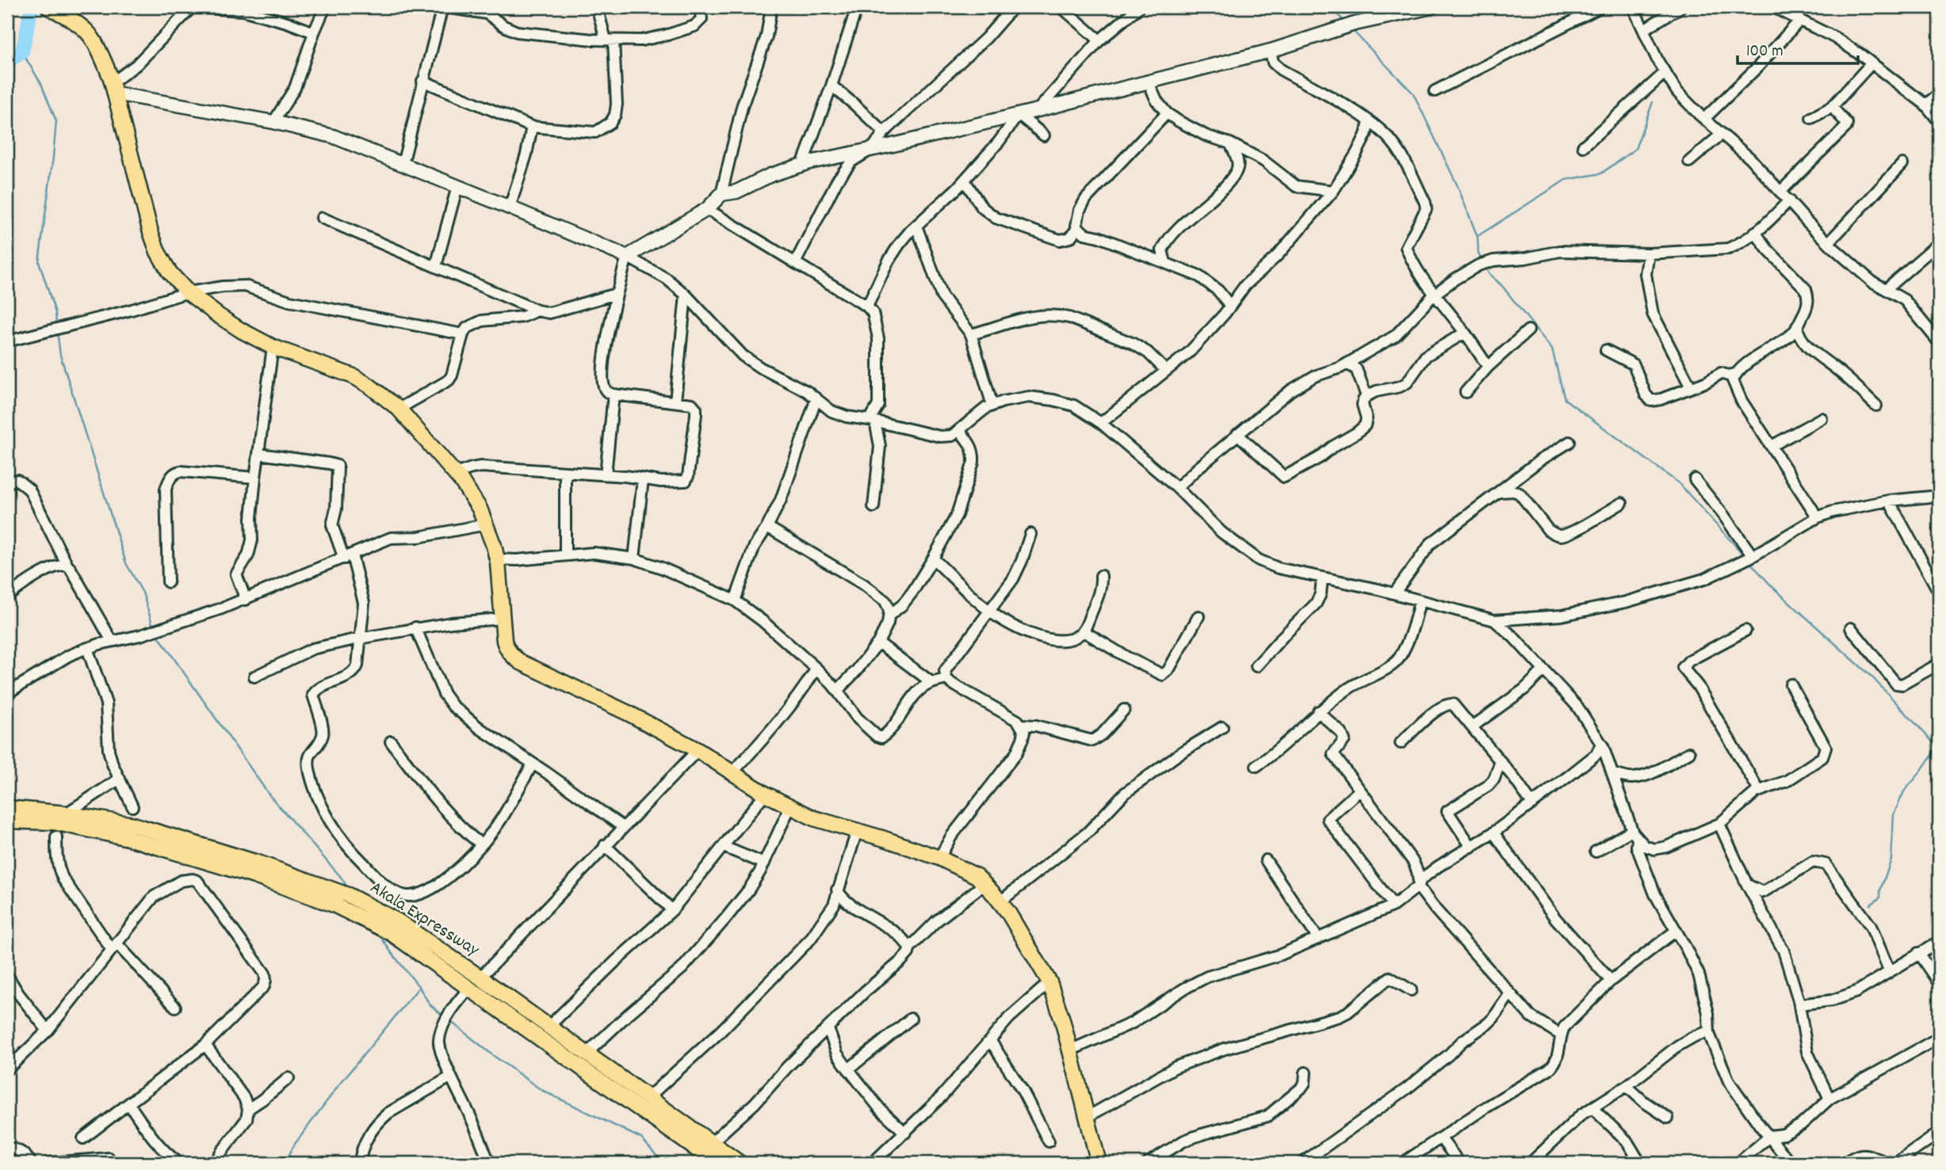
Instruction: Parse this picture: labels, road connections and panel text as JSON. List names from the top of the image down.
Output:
{
  "streets": {
    "main road": ["Akala Expressway"]
  },
  "scale_bar": "100 m"
}
